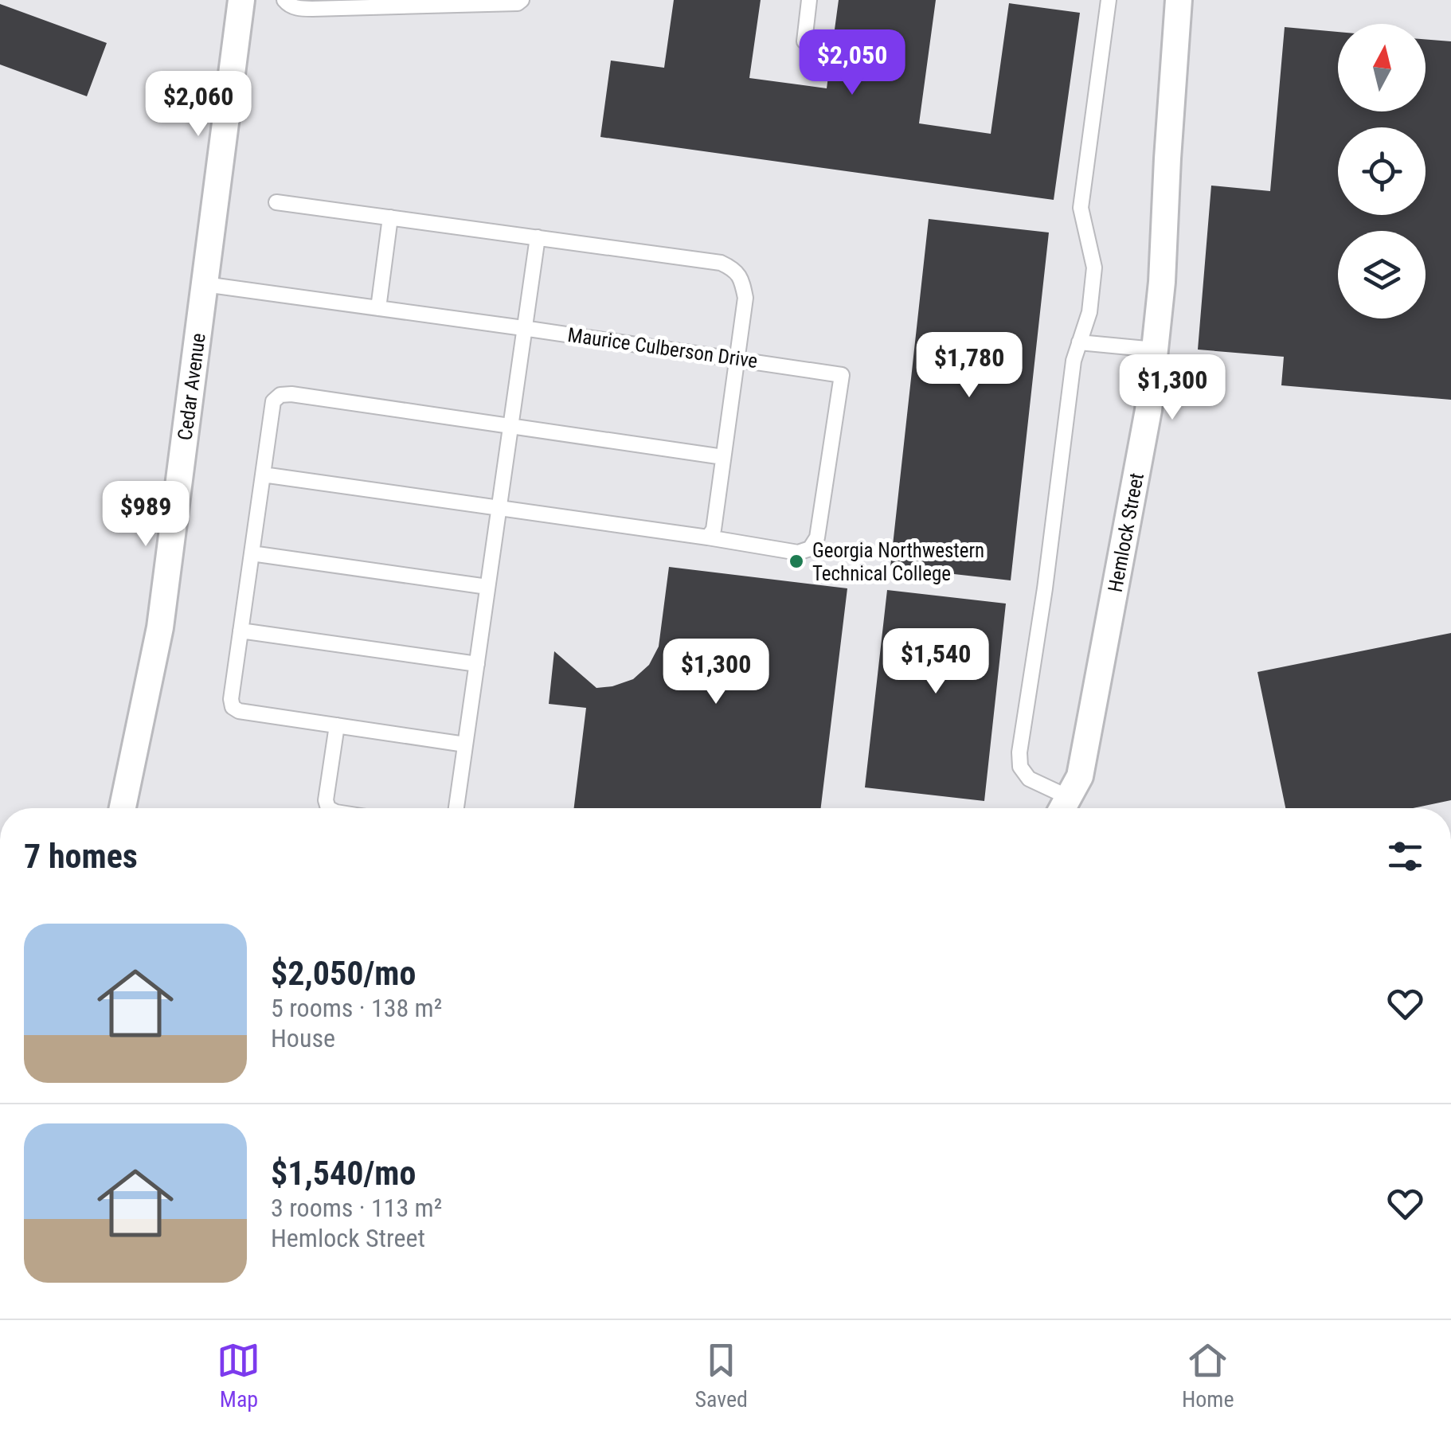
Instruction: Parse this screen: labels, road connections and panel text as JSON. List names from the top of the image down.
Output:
{
  "streets": {
    "street": ["Cedar Avenue", "Hemlock Street"],
    "lane": ["Maurice Culberson Drive"]
  },
  "crossings": [
    ["Maurice Culberson Drive", "Cedar Avenue"]
  ],
  "places": ["Georgia Northwestern Technical College"],
  "north": "top",
  "page": {
    "price": [
      "$2,050",
      "$2,060",
      "$1,780",
      "$1,300",
      "$989",
      "$1,540",
      "$1,300"
    ],
    "heading": "7 homes",
    "list": [
      {
        "name": "$2,050/mo",
        "note": "5 rooms · 138 m² · House"
      },
      {
        "name": "$1,540/mo",
        "note": "3 rooms · 113 m² · Hemlock Street"
      }
    ],
    "tabs": ["Map", "Saved", "Home"]
  }
}
